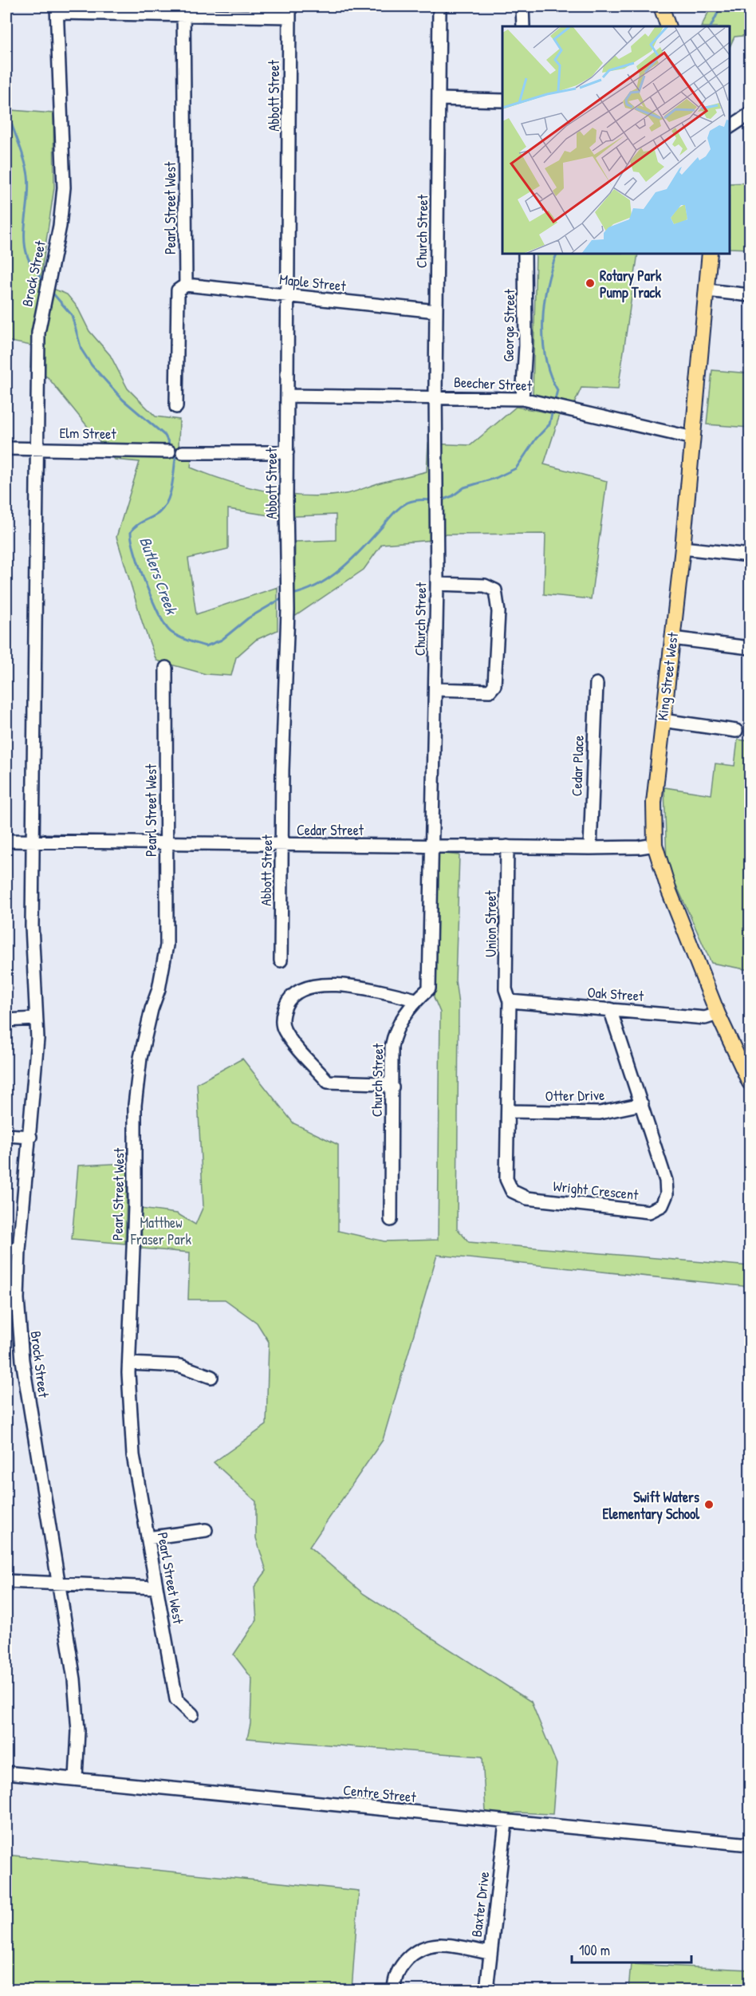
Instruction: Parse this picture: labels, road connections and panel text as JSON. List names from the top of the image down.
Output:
{
  "streets": {
    "main road": ["King Street West"],
    "street": [
      "Abbott Street",
      "Pearl Street West",
      "Church Street",
      "Brock Street",
      "Maple Street",
      "George Street",
      "Beecher Street",
      "Elm Street",
      "Cedar Place",
      "Cedar Street",
      "Union Street",
      "Oak Street",
      "Otter Drive",
      "Wright Crescent",
      "Centre Street",
      "Baxter Drive"
    ]
  },
  "crossings": [
    ["Abbott Street", "Maple Street"],
    ["Abbott Street", "Beecher Street"],
    ["Abbott Street", "Cedar Street"],
    ["Pearl Street West", "Maple Street"],
    ["Pearl Street West", "Cedar Street"],
    ["Church Street", "Maple Street"],
    ["Church Street", "Beecher Street"],
    ["Church Street", "Cedar Street"],
    ["Brock Street", "Elm Street"],
    ["Brock Street", "Cedar Street"],
    ["Brock Street", "Centre Street"],
    ["George Street", "Beecher Street"],
    ["Beecher Street", "King Street West"],
    ["King Street West", "Cedar Street"],
    ["King Street West", "Oak Street"],
    ["Cedar Place", "Cedar Street"],
    ["Cedar Street", "Union Street"],
    ["Union Street", "Oak Street"],
    ["Union Street", "Wright Crescent"],
    ["Oak Street", "Wright Crescent"],
    ["Otter Drive", "Wright Crescent"],
    ["Centre Street", "Baxter Drive"]
  ],
  "water": ["Butlers Creek"],
  "parks": ["Matthew Fraser Park"],
  "places": ["Rotary Park Pump Track", "Swift Waters Elementary School"],
  "scale_bar": "100 m"
}
